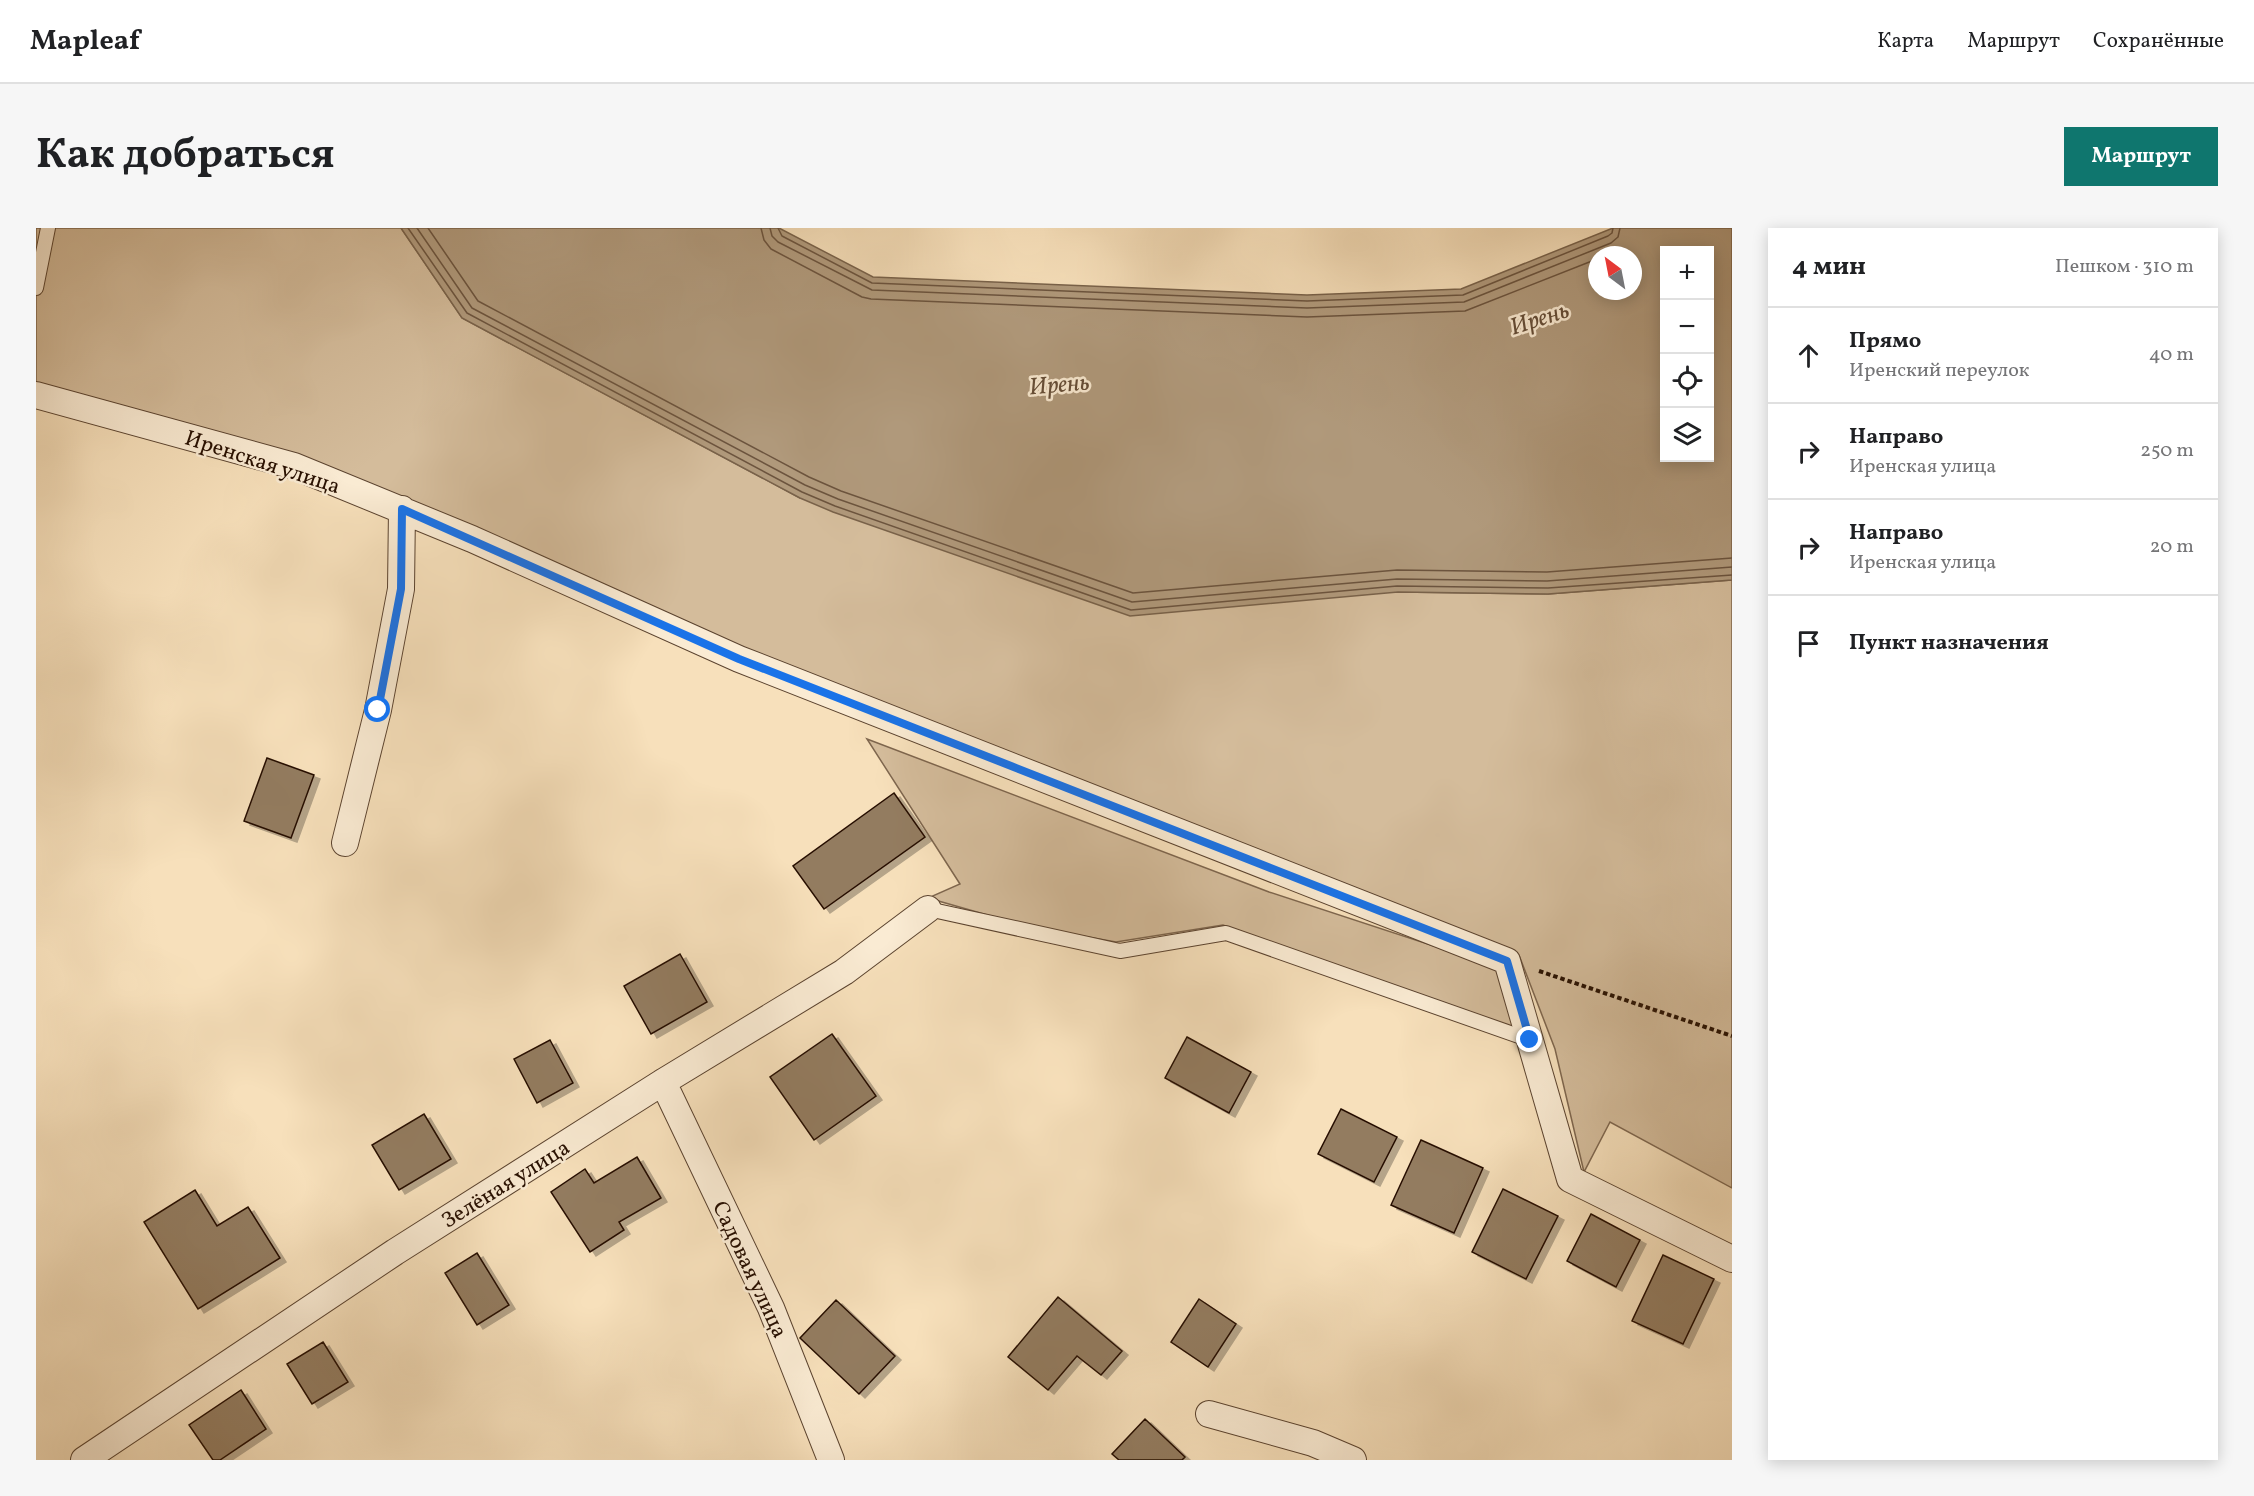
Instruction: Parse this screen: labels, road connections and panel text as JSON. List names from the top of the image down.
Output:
{
  "streets": {
    "street": ["Иренская улица", "Зелёная улица", "Садовая улица"]
  },
  "crossings": [
    ["Зелёная улица", "Садовая улица"]
  ],
  "water": ["Ирень"],
  "north": "top left",
  "page": {
    "header": "Mapleaf",
    "nav": ["Карта", "Маршрут", "Сохранённые"],
    "title": "Как добраться",
    "buttons": "Маршрут",
    "heading": ["4 мин", "Пешком · 310 m"],
    "map_buttons": ["+", "−"],
    "list": [
      ["Прямо", "Иренский переулок", "40 m"],
      ["Направо", "Иренская улица", "250 m"],
      ["Направо", "Иренская улица", "20 m"],
      "Пункт назначения"
    ]
  }
}
